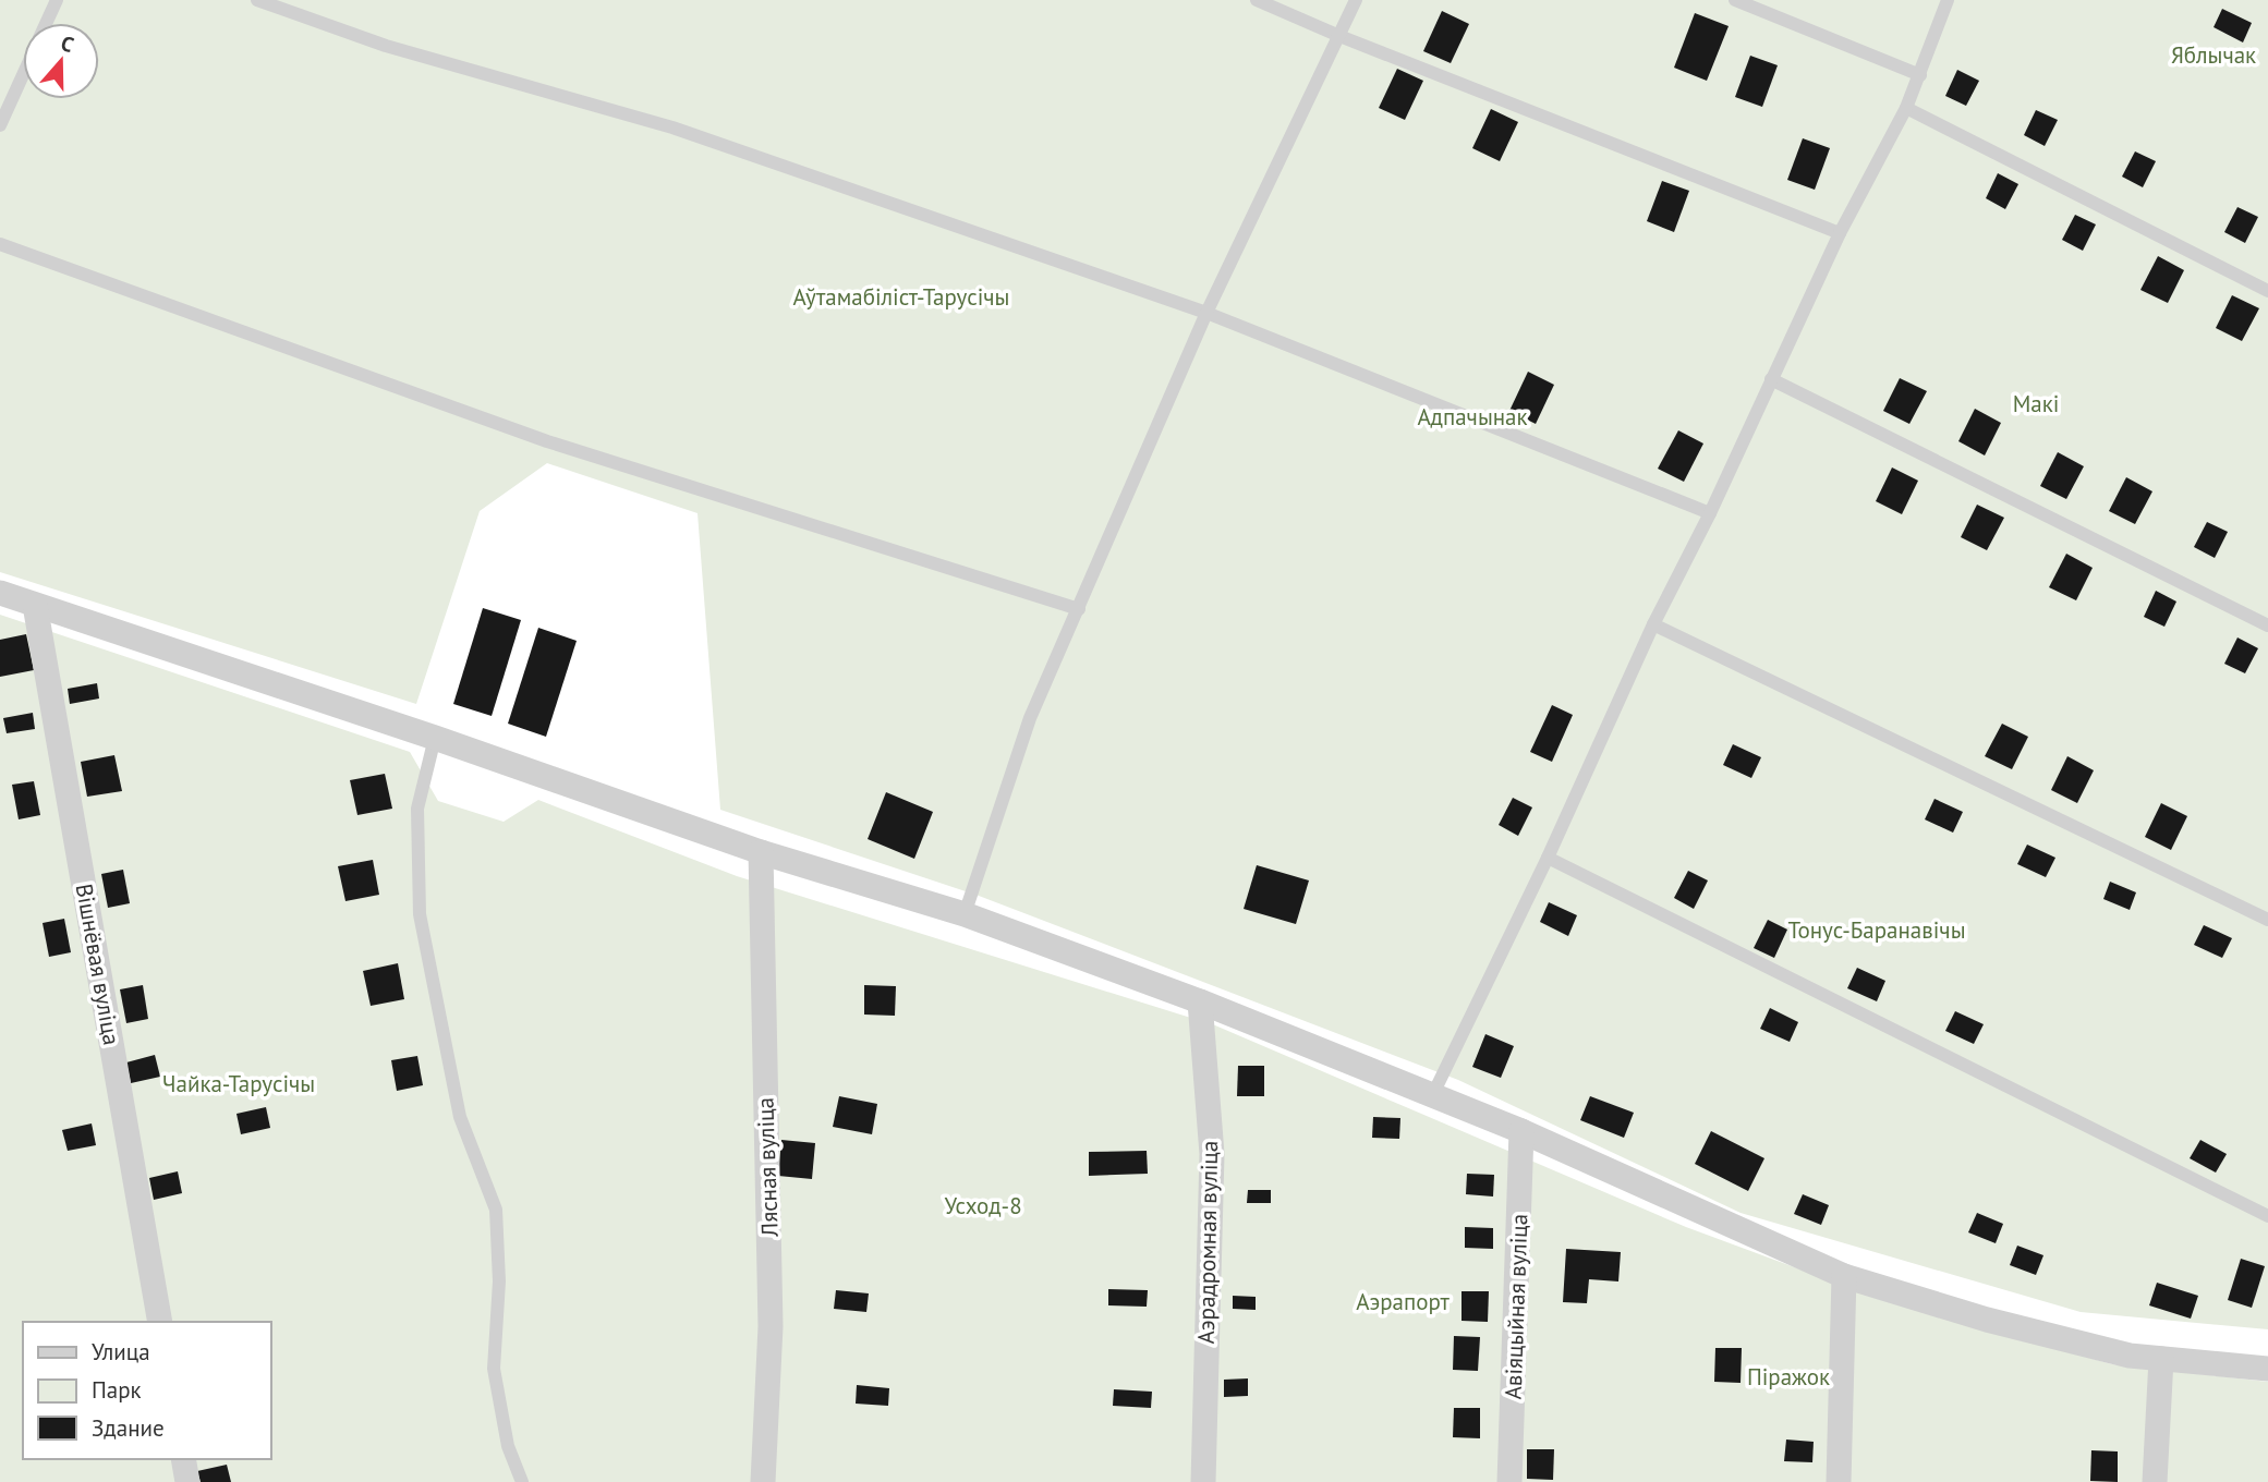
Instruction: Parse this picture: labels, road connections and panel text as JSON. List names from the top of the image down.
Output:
{
  "streets": {
    "street": [
      "Вішнёвая вуліца",
      "Лясная вуліца",
      "Аэрадромная вуліца",
      "Авіяцыйная вуліца"
    ]
  },
  "parks": [
    "Яблычак",
    "Аўтамабіліст-Тарусічы",
    "Макі",
    "Адпачынак",
    "Тонус-Баранавічы",
    "Чайка-Тарусічы",
    "Усход-8",
    "Аэрапорт",
    "Піражок"
  ],
  "legend": ["Улица", "Парк", "Здание"],
  "north": "top"
}
